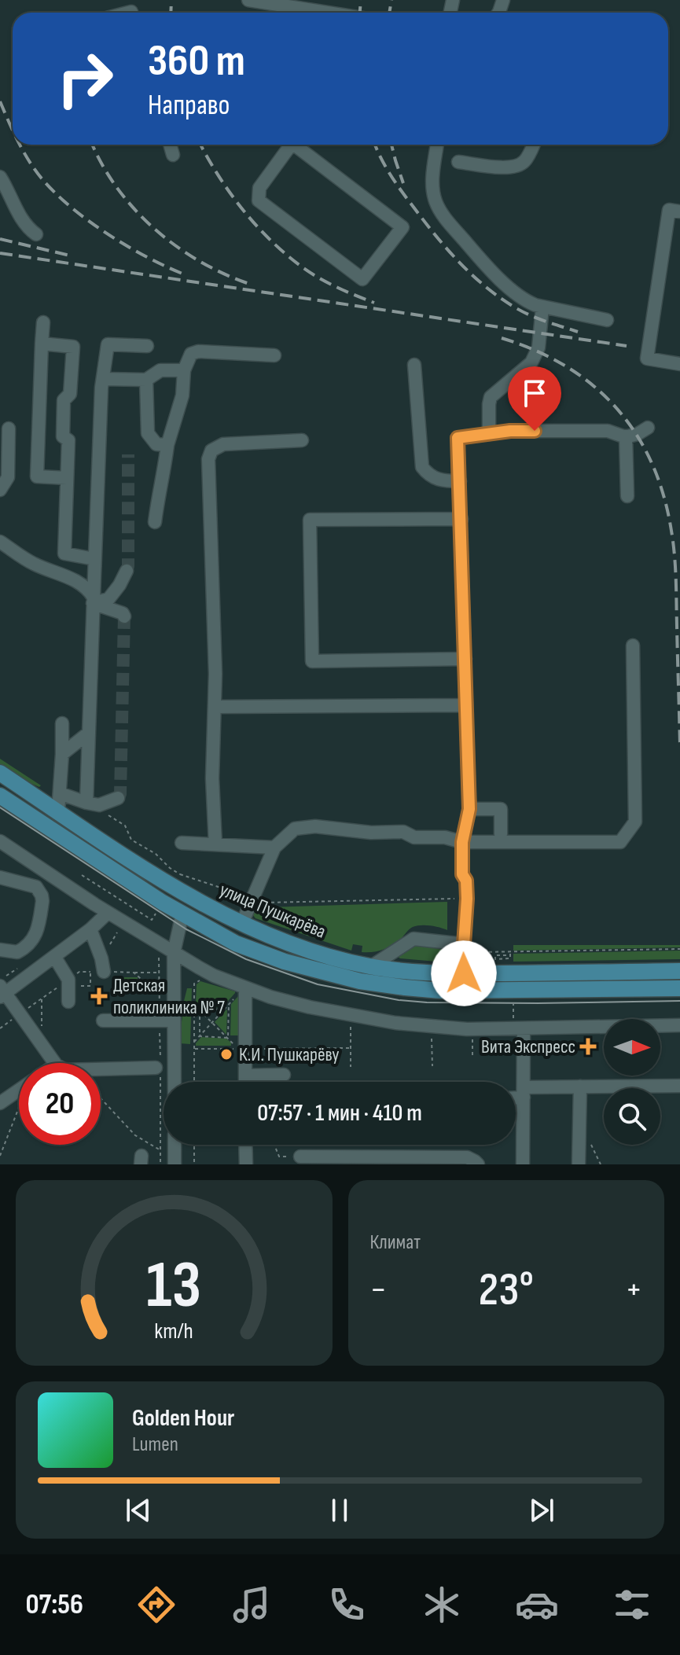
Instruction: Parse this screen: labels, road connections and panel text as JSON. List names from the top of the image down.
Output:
{
  "streets": {
    "main road": ["улица Пушкарёва"]
  },
  "places": {
    "health": ["Детская поликлиника № 7", "Вита Экспресс"],
    "other": ["К.И. Пушкарёву"]
  },
  "north": "right",
  "page": {
    "turn": ["360 m", "Направо"],
    "limit": "20",
    "trip": "07:57 · 1 мин · 410 m",
    "tile": "Климат",
    "heat": ["−", "23°", "+"],
    "song": ["Golden Hour", "Lumen"],
    "tabs": "07:56",
    "gauge": ["13", "km/h"]
  }
}
